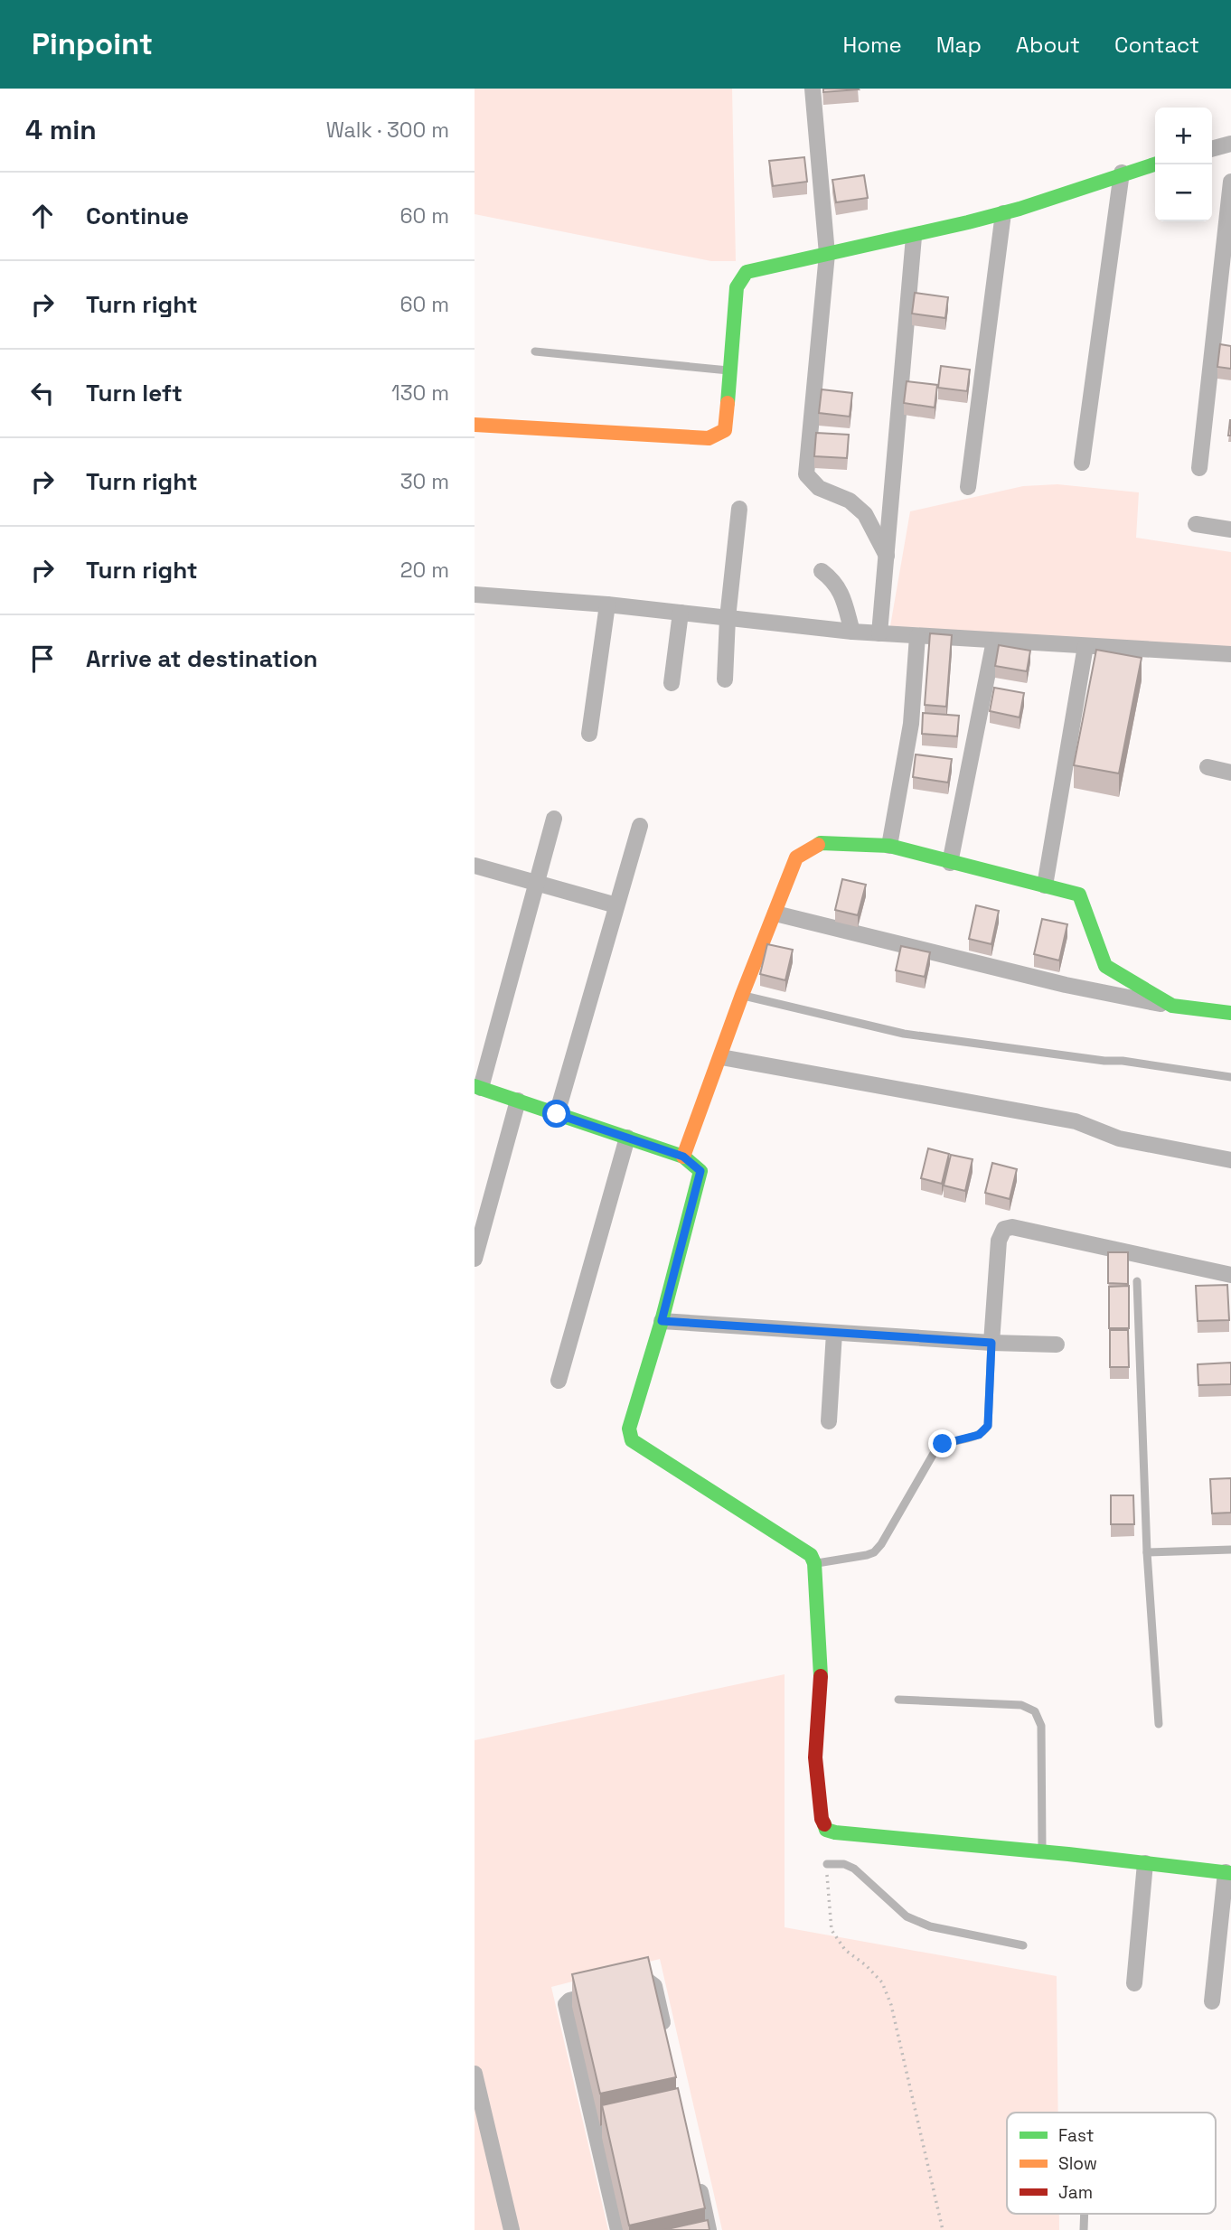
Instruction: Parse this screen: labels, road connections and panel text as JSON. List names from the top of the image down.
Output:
{
  "legend": ["Fast", "Slow", "Jam"],
  "page": {
    "header": "Pinpoint",
    "nav": [
      "Home",
      "Map",
      "About",
      "Contact"
    ],
    "heading": ["4 min", "Walk · 300 m"],
    "map_buttons": ["+", "−"],
    "list": [
      ["Continue", "60 m"],
      ["Turn right", "60 m"],
      ["Turn left", "130 m"],
      ["Turn right", "30 m"],
      ["Turn right", "20 m"],
      "Arrive at destination"
    ]
  }
}
